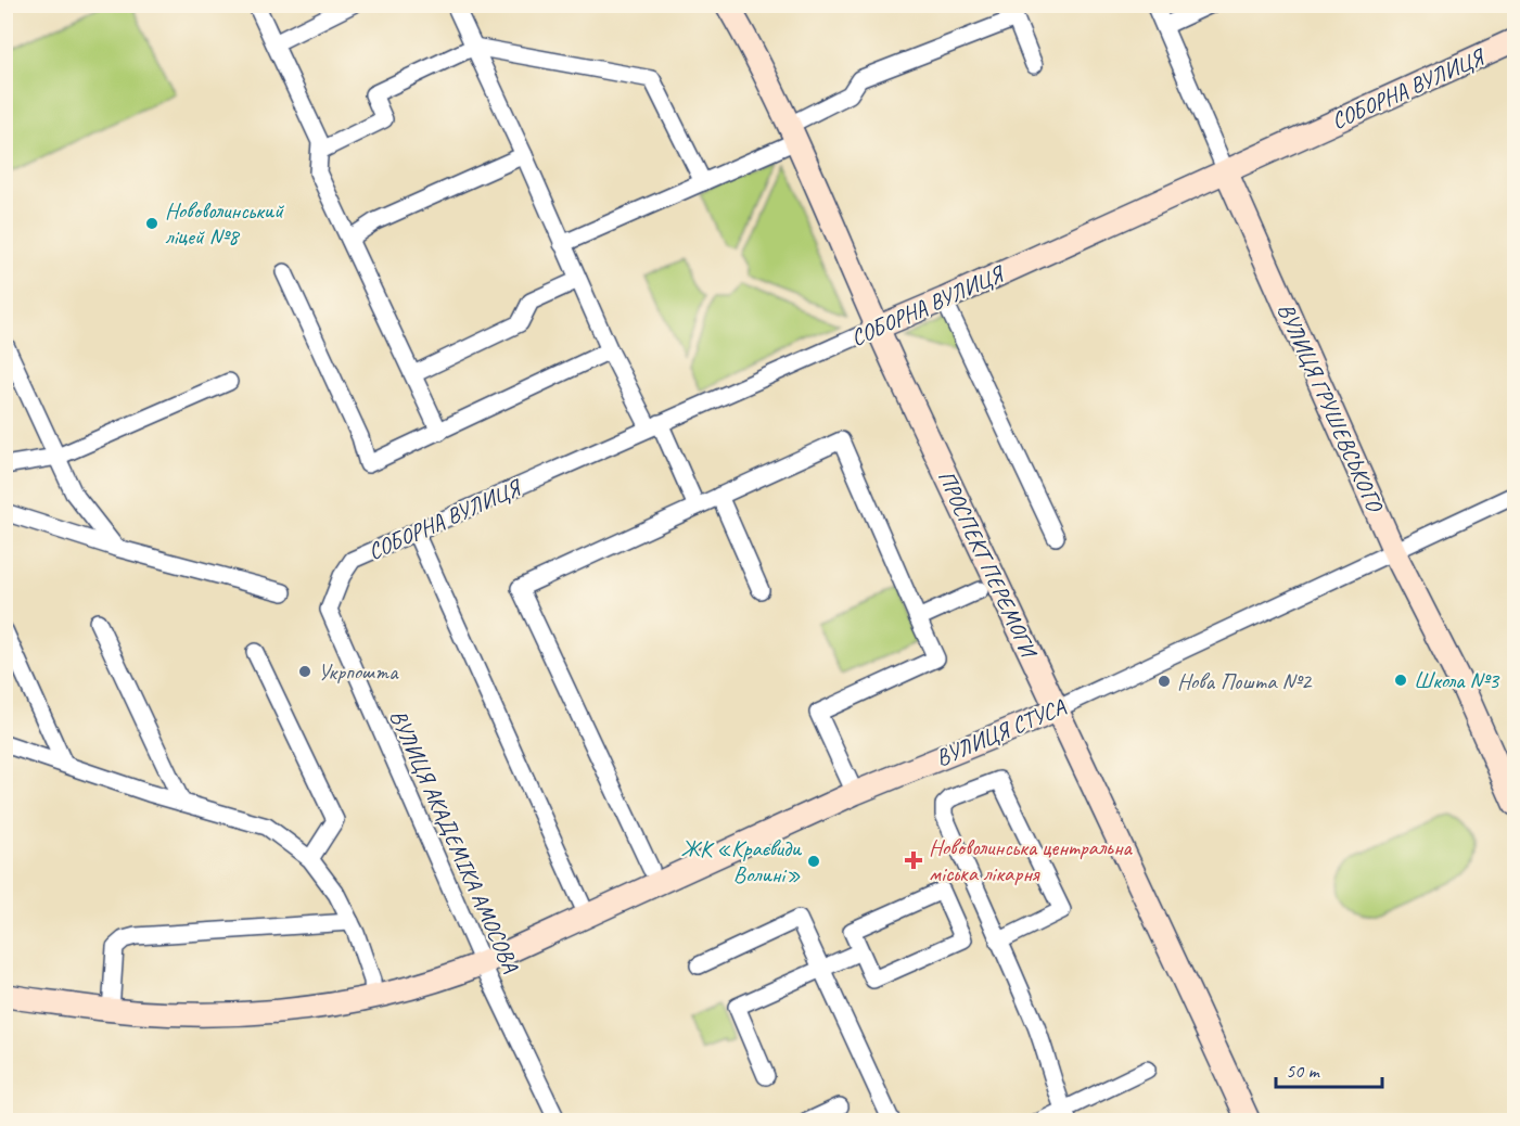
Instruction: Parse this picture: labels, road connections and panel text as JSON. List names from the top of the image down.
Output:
{
  "streets": {
    "street": [
      "СОБОРНА ВУЛИЦЯ",
      "ВУЛИЦЯ ГРУШЕВСЬКОГО",
      "ПРОСПЕКТ ПЕРЕМОГИ",
      "ВУЛИЦЯ СТУСА",
      "ВУЛИЦЯ АКАДЕМІКА АМОСОВА"
    ]
  },
  "crossings": [
    ["СОБОРНА ВУЛИЦЯ", "ВУЛИЦЯ ГРУШЕВСЬКОГО"],
    ["СОБОРНА ВУЛИЦЯ", "ПРОСПЕКТ ПЕРЕМОГИ"],
    ["СОБОРНА ВУЛИЦЯ", "ВУЛИЦЯ АКАДЕМІКА АМОСОВА"],
    ["ВУЛИЦЯ ГРУШЕВСЬКОГО", "ВУЛИЦЯ СТУСА"],
    ["ПРОСПЕКТ ПЕРЕМОГИ", "ВУЛИЦЯ СТУСА"],
    ["ВУЛИЦЯ СТУСА", "ВУЛИЦЯ АКАДЕМІКА АМОСОВА"]
  ],
  "places": {
    "other": [
      "Нововолинський ліцей №8",
      "Укрпошта",
      "Школа №3",
      "Нова Пошта №2",
      "ЖК «Краєвиди Волині»"
    ],
    "health": ["Нововолинська центральна міська лікарня"]
  },
  "scale_bar": "50 m"
}
